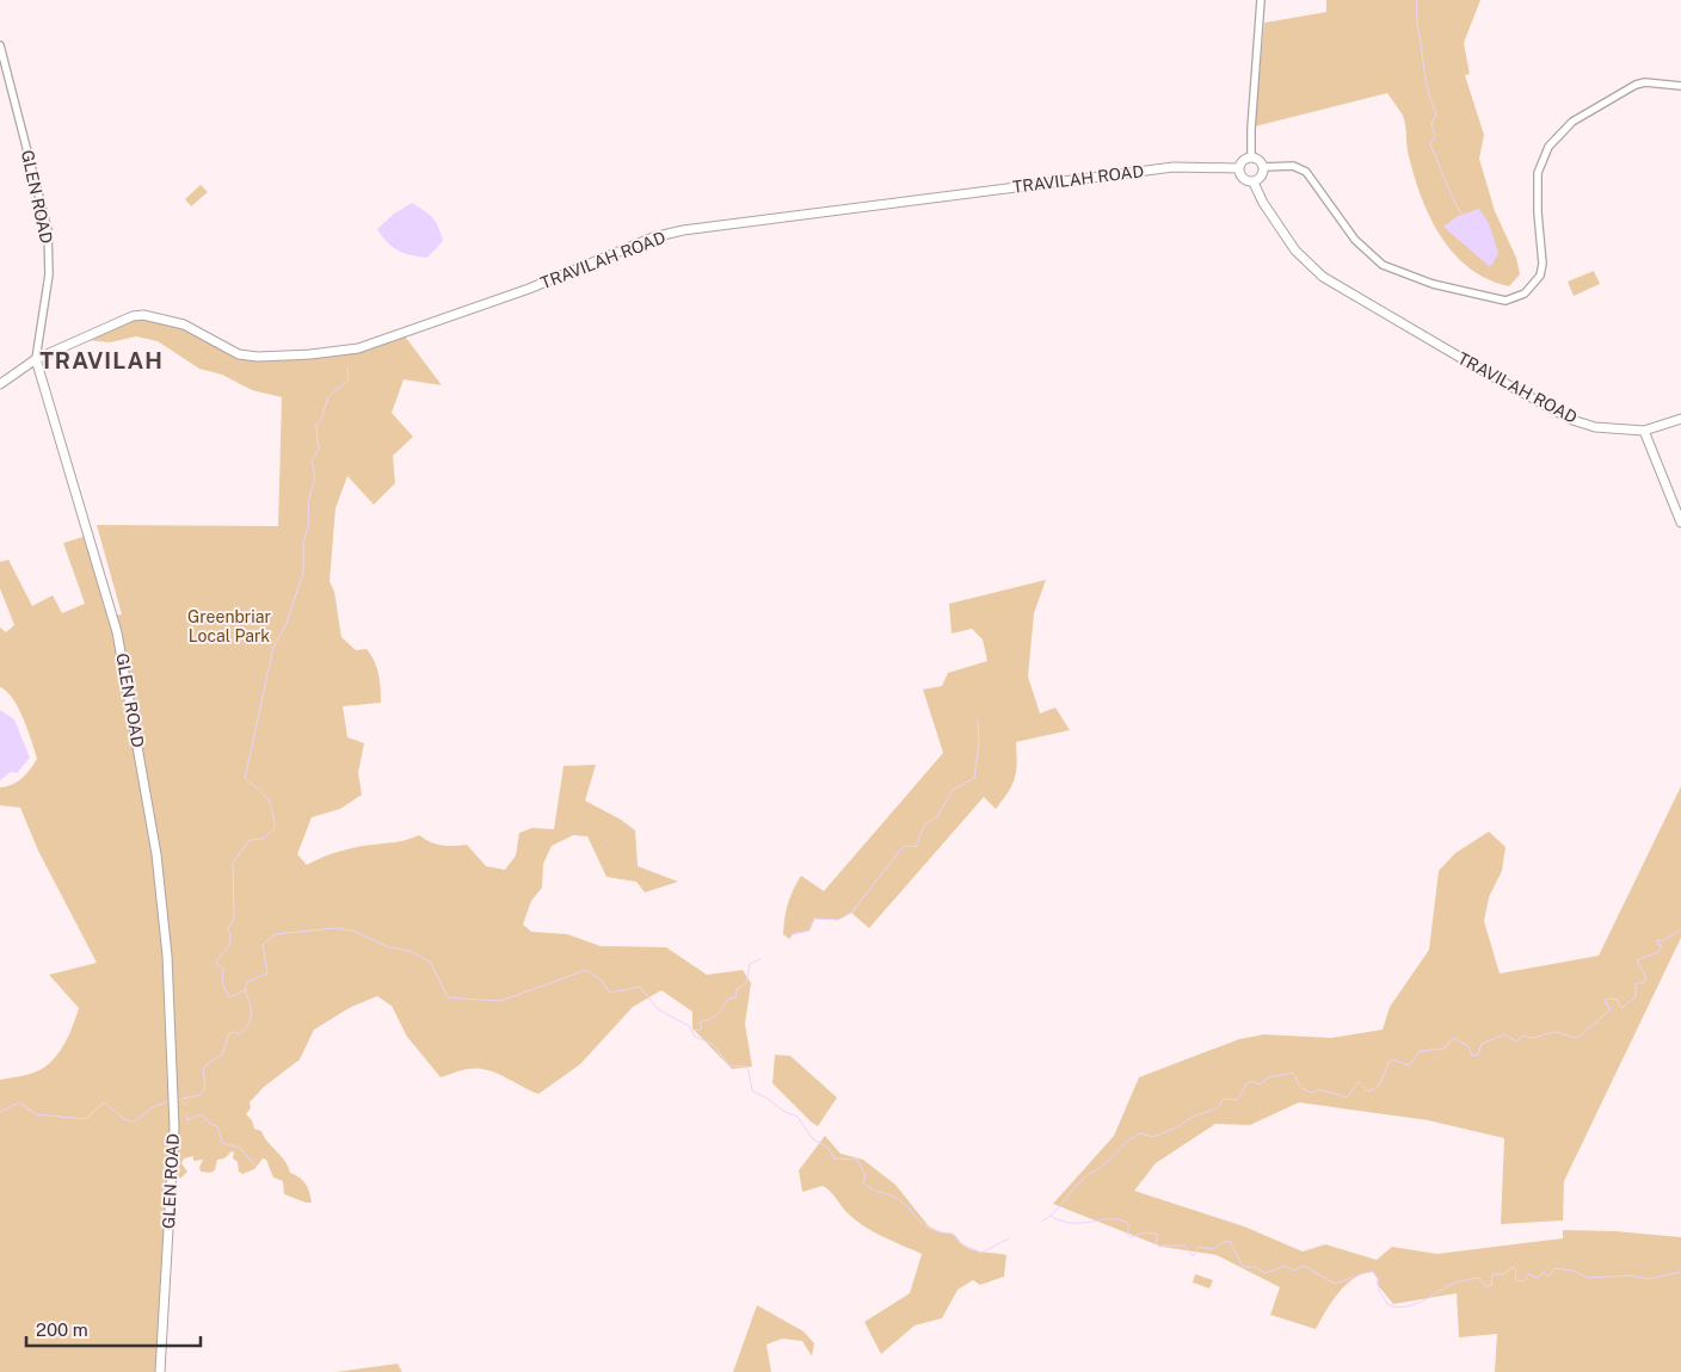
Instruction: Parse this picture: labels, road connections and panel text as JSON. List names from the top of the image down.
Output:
{
  "streets": {
    "main road": ["TRAVILAH ROAD", "GLEN ROAD"]
  },
  "crossings": [
    ["TRAVILAH ROAD", "GLEN ROAD"]
  ],
  "districts": ["TRAVILAH"],
  "parks": ["Greenbriar Local Park"],
  "scale_bar": "200 m"
}
